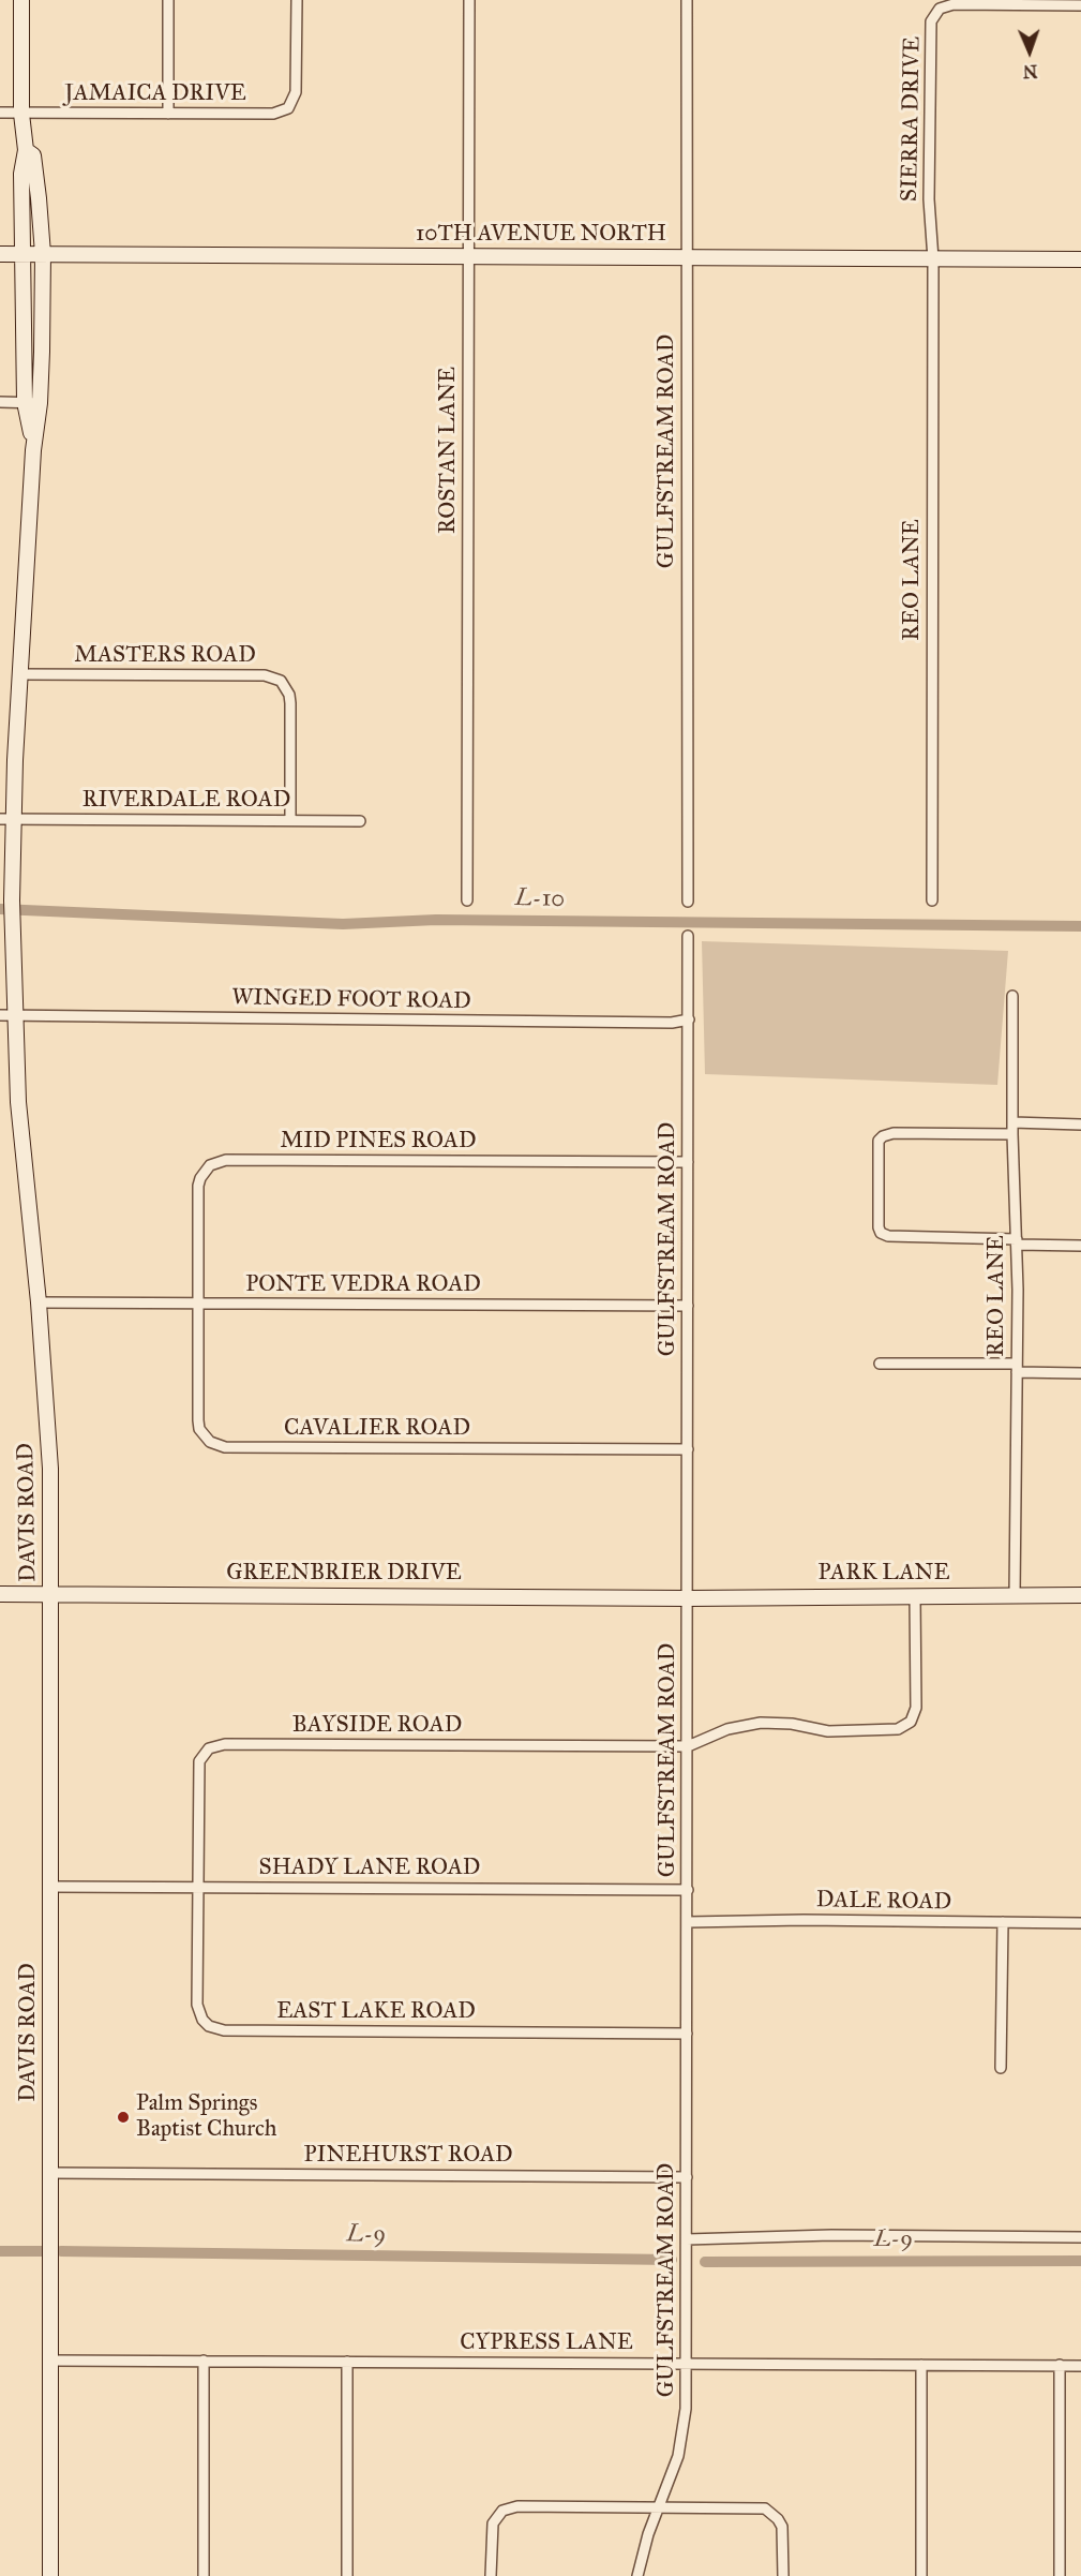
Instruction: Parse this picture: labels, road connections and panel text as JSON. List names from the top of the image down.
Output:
{
  "streets": {
    "street": [
      "JAMAICA DRIVE",
      "SIERRA DRIVE",
      "10TH AVENUE NORTH",
      "ROSTAN LANE",
      "GULFSTREAM ROAD",
      "REO LANE",
      "MASTERS ROAD",
      "RIVERDALE ROAD",
      "WINGED FOOT ROAD",
      "MID PINES ROAD",
      "PONTE VEDRA ROAD",
      "CAVALIER ROAD",
      "DAVIS ROAD",
      "GREENBRIER DRIVE",
      "PARK LANE",
      "BAYSIDE ROAD",
      "SHADY LANE ROAD",
      "DALE ROAD",
      "EAST LAKE ROAD",
      "PINEHURST ROAD",
      "CYPRESS LANE"
    ]
  },
  "crossings": [
    ["JAMAICA DRIVE", "DAVIS ROAD"],
    ["SIERRA DRIVE", "10TH AVENUE NORTH"],
    ["SIERRA DRIVE", "REO LANE"],
    ["10TH AVENUE NORTH", "ROSTAN LANE"],
    ["10TH AVENUE NORTH", "GULFSTREAM ROAD"],
    ["10TH AVENUE NORTH", "REO LANE"],
    ["10TH AVENUE NORTH", "DAVIS ROAD"],
    ["GULFSTREAM ROAD", "WINGED FOOT ROAD"],
    ["GULFSTREAM ROAD", "MID PINES ROAD"],
    ["GULFSTREAM ROAD", "PONTE VEDRA ROAD"],
    ["GULFSTREAM ROAD", "CAVALIER ROAD"],
    ["GULFSTREAM ROAD", "GREENBRIER DRIVE"],
    ["GULFSTREAM ROAD", "PARK LANE"],
    ["GULFSTREAM ROAD", "BAYSIDE ROAD"],
    ["GULFSTREAM ROAD", "SHADY LANE ROAD"],
    ["GULFSTREAM ROAD", "DALE ROAD"],
    ["GULFSTREAM ROAD", "EAST LAKE ROAD"],
    ["GULFSTREAM ROAD", "PINEHURST ROAD"],
    ["GULFSTREAM ROAD", "CYPRESS LANE"],
    ["REO LANE", "PARK LANE"],
    ["MASTERS ROAD", "RIVERDALE ROAD"],
    ["MASTERS ROAD", "DAVIS ROAD"],
    ["RIVERDALE ROAD", "DAVIS ROAD"],
    ["WINGED FOOT ROAD", "DAVIS ROAD"],
    ["MID PINES ROAD", "PONTE VEDRA ROAD"],
    ["MID PINES ROAD", "CAVALIER ROAD"],
    ["PONTE VEDRA ROAD", "CAVALIER ROAD"],
    ["PONTE VEDRA ROAD", "DAVIS ROAD"],
    ["DAVIS ROAD", "GREENBRIER DRIVE"],
    ["DAVIS ROAD", "SHADY LANE ROAD"],
    ["DAVIS ROAD", "PINEHURST ROAD"],
    ["DAVIS ROAD", "CYPRESS LANE"],
    ["GREENBRIER DRIVE", "PARK LANE"],
    ["BAYSIDE ROAD", "SHADY LANE ROAD"],
    ["BAYSIDE ROAD", "EAST LAKE ROAD"],
    ["SHADY LANE ROAD", "EAST LAKE ROAD"]
  ],
  "water": ["L-10", "L-9"],
  "places": ["Palm Springs Baptist Church"],
  "north": "bottom"
}
